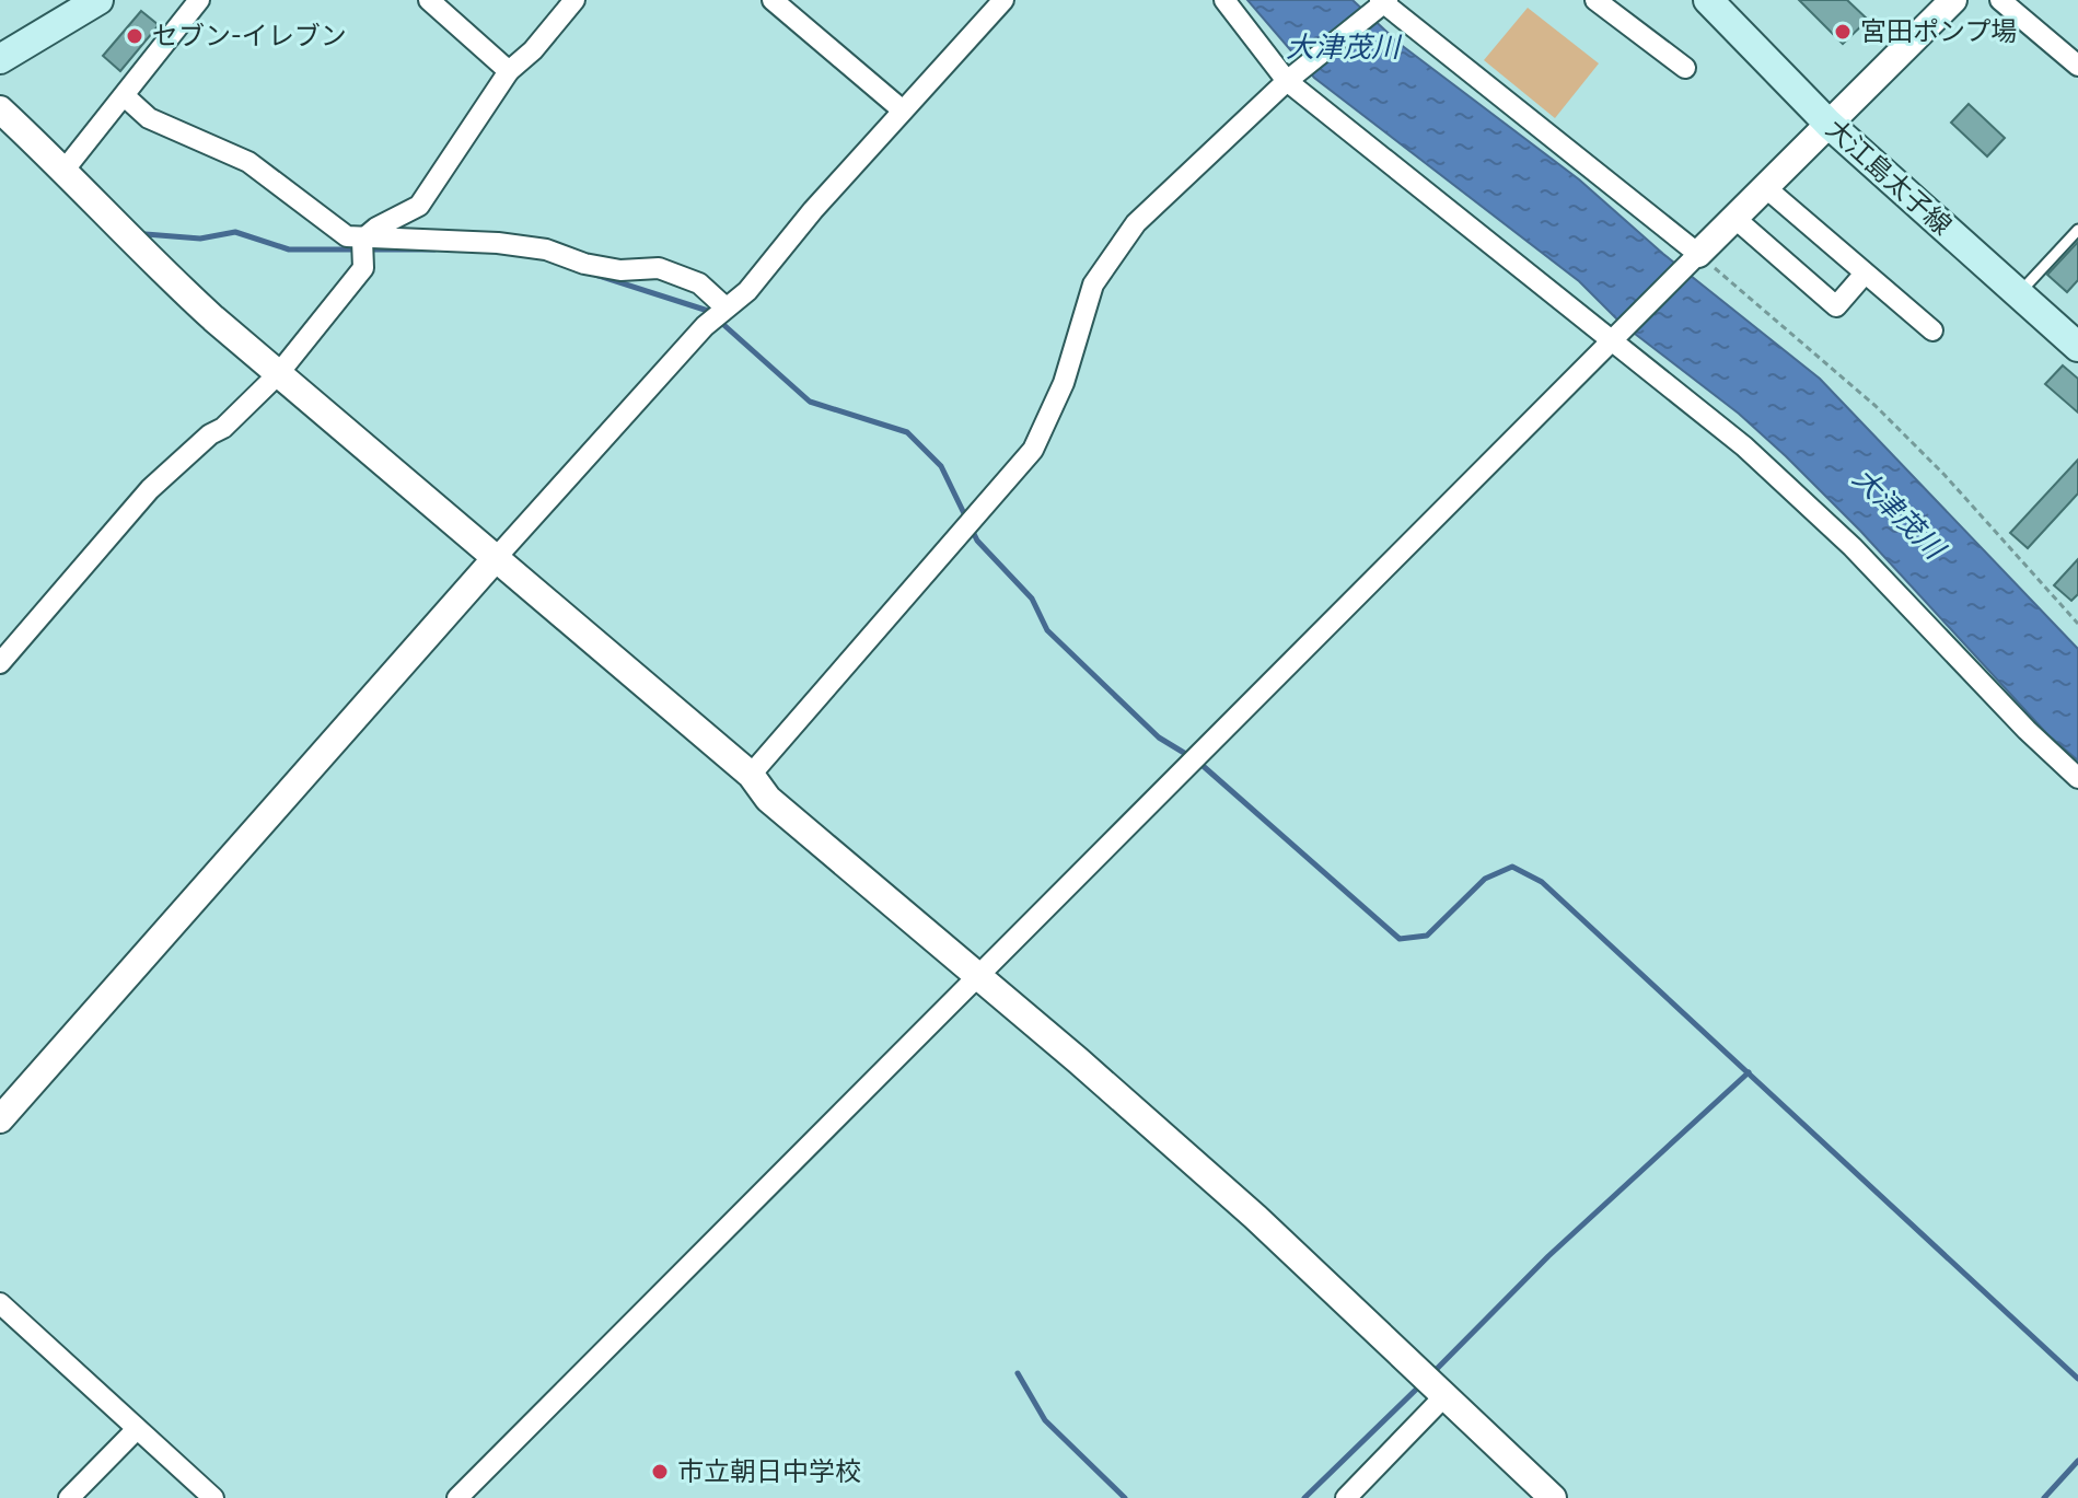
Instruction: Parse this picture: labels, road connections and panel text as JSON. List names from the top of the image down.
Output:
{
  "streets": {
    "main road": ["大江島太子線"]
  },
  "water": ["大津茂川"],
  "places": ["宮田ポンプ場", "セブン-イレブン", "市立朝日中学校"]
}
